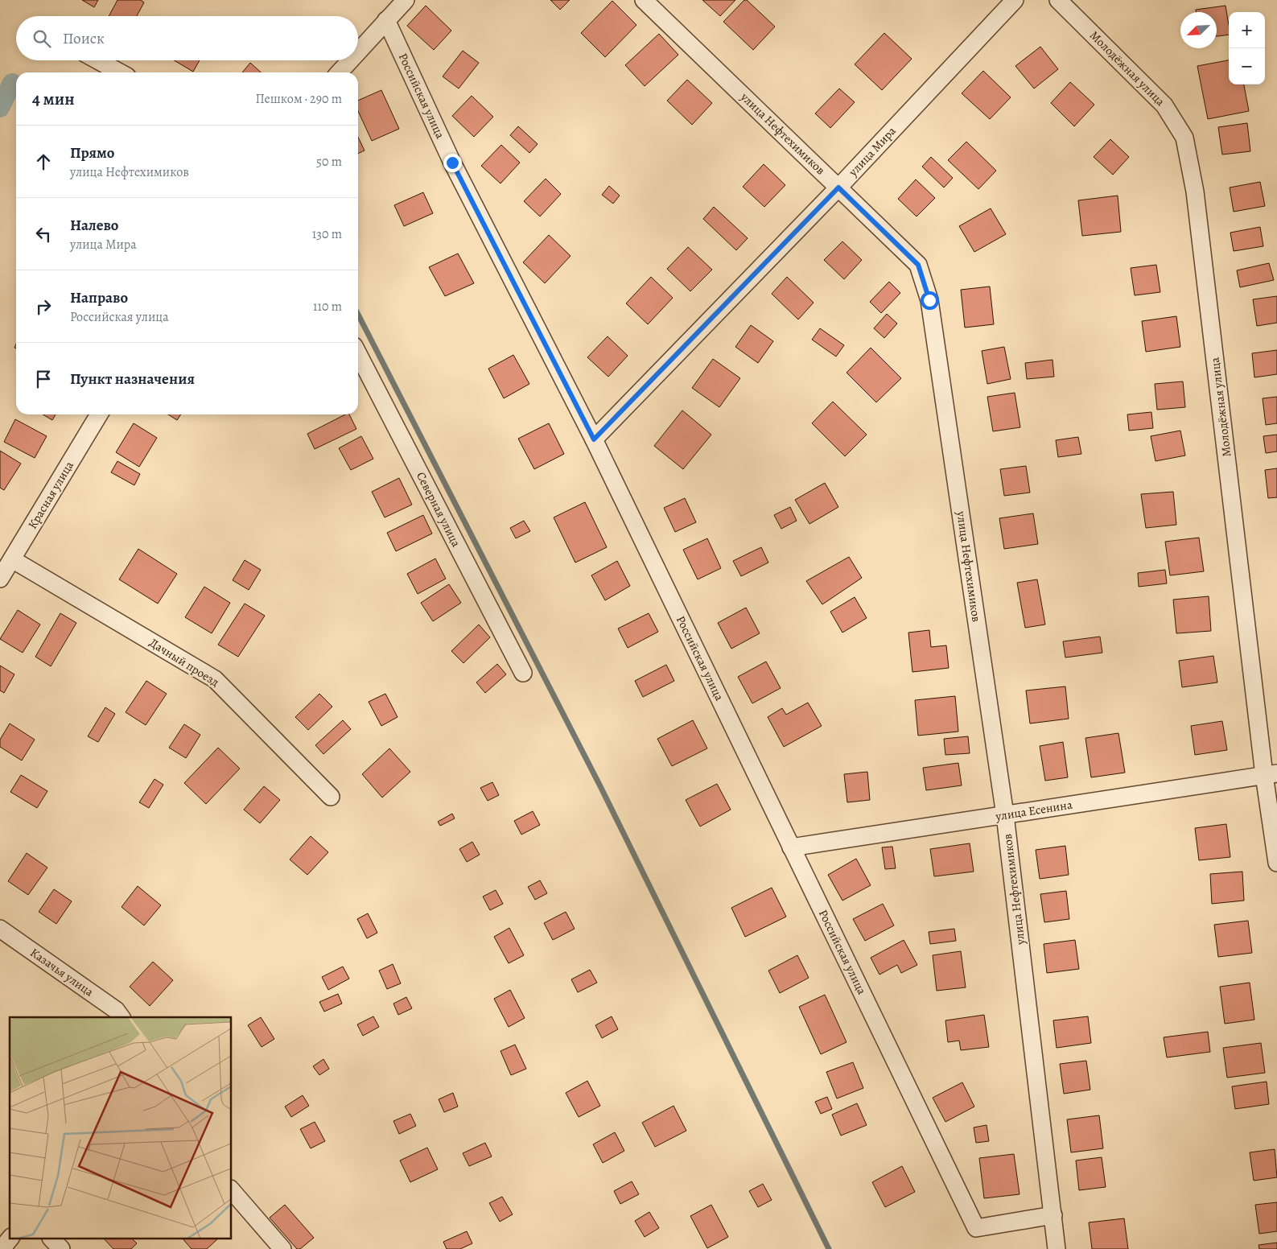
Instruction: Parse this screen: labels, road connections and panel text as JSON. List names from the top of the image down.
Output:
{
  "streets": {
    "street": [
      "Молодёжная улица",
      "Российская улица",
      "улица Нефтехимиков",
      "улица Мира",
      "Красная улица",
      "Северная улица",
      "Дачный проезд",
      "улица Есенина",
      "Казачья улица"
    ]
  },
  "crossings": [
    ["Молодёжная улица", "улица Есенина"],
    ["Российская улица", "улица Нефтехимиков"],
    ["Российская улица", "улица Мира"],
    ["Российская улица", "улица Есенина"],
    ["улица Нефтехимиков", "улица Мира"],
    ["улица Нефтехимиков", "улица Есенина"],
    ["Красная улица", "Дачный проезд"]
  ],
  "north": "bottom left",
  "page": {
    "map_buttons": ["+", "−"],
    "search": "Поиск",
    "heading": ["4 мин", "Пешком · 290 m"],
    "list": [
      ["Прямо", "улица Нефтехимиков", "50 m"],
      ["Налево", "улица Мира", "130 m"],
      ["Направо", "Российская улица", "110 m"],
      "Пункт назначения"
    ]
  }
}
